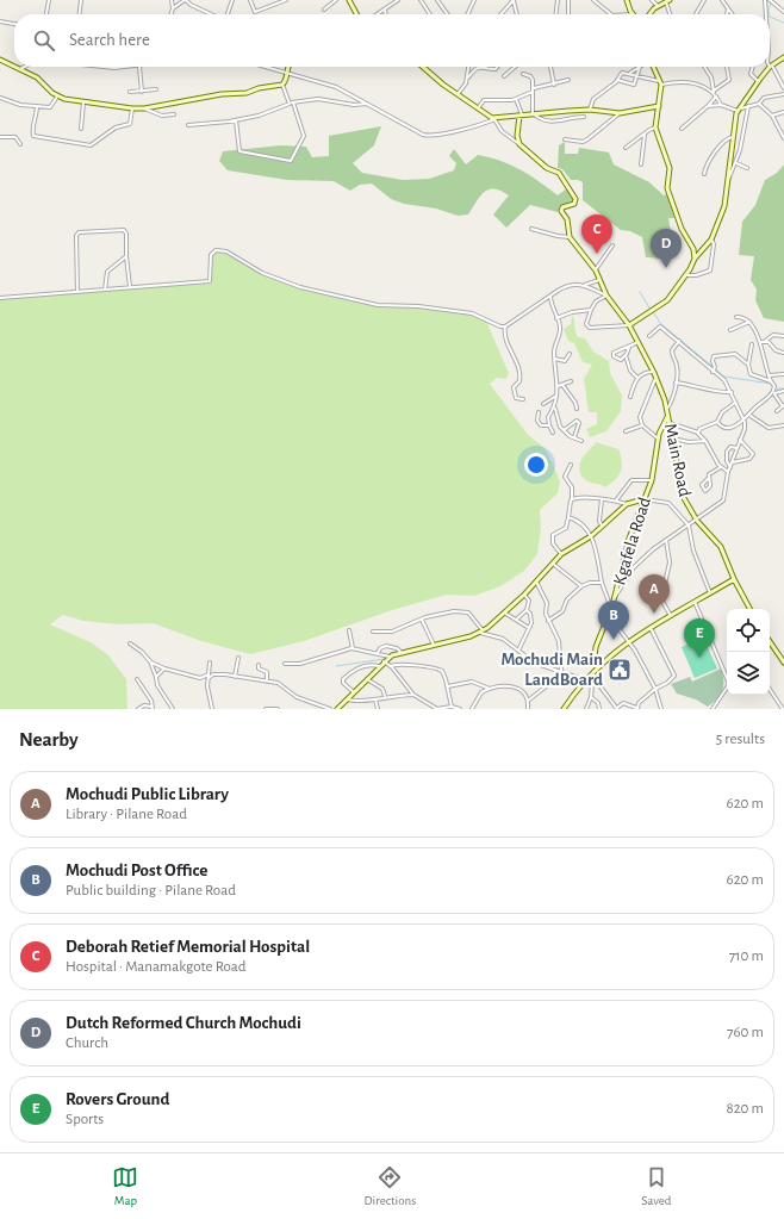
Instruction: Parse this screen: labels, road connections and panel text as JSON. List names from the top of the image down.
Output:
{
  "streets": {
    "street": ["Main Road", "Kgafela Road"]
  },
  "crossings": [
    ["Main Road", "Kgafela Road"]
  ],
  "places": {
    "public building": ["Mochudi Main LandBoard"]
  },
  "page": {
    "search": "Search here",
    "pins": [
      "C",
      "D",
      "A",
      "B",
      "E"
    ],
    "heading": ["Nearby", "5 results"],
    "list": [
      {
        "mark": "A",
        "name": "Mochudi Public Library",
        "note": "Library · Pilane Road",
        "value": "620 m"
      },
      {
        "mark": "B",
        "name": "Mochudi Post Office",
        "note": "Public building · Pilane Road",
        "value": "620 m"
      },
      {
        "mark": "C",
        "name": "Deborah Retief Memorial Hospital",
        "note": "Hospital · Manamakgote Road",
        "value": "710 m"
      },
      {
        "mark": "D",
        "name": "Dutch Reformed Church Mochudi",
        "note": "Church",
        "value": "760 m"
      },
      {
        "mark": "E",
        "name": "Rovers Ground",
        "note": "Sports",
        "value": "820 m"
      }
    ],
    "nav": ["Map", "Directions", "Saved"]
  }
}
